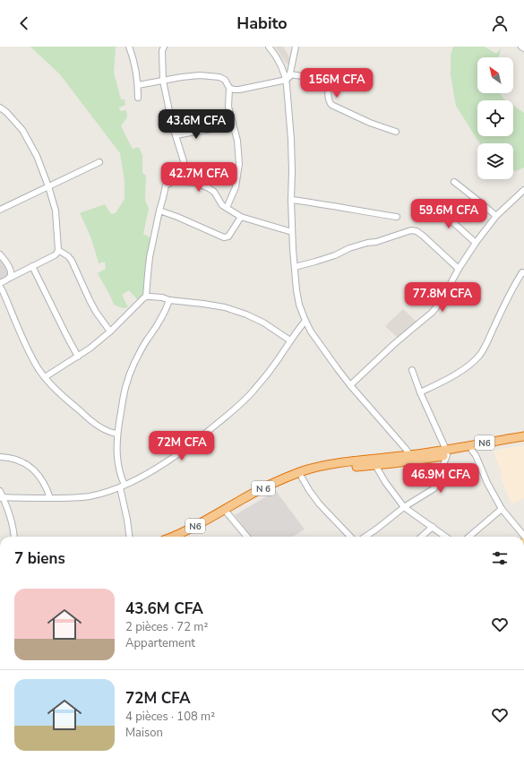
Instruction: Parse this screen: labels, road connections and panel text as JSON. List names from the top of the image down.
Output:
{
  "streets": {
    "highway": ["N6", "N 6"]
  },
  "crossings": [
    ["N6", "N 6"]
  ],
  "north": "top left",
  "page": {
    "header": "Habito",
    "price": [
      "156M CFA",
      "43.6M CFA",
      "42.7M CFA",
      "59.6M CFA",
      "77.8M CFA",
      "72M CFA",
      "46.9M CFA"
    ],
    "heading": "7 biens",
    "list": [
      {
        "name": "43.6M CFA",
        "note": "2 pièces · 72 m² · Appartement"
      },
      {
        "name": "72M CFA",
        "note": "4 pièces · 108 m² · Maison"
      }
    ]
  }
}
